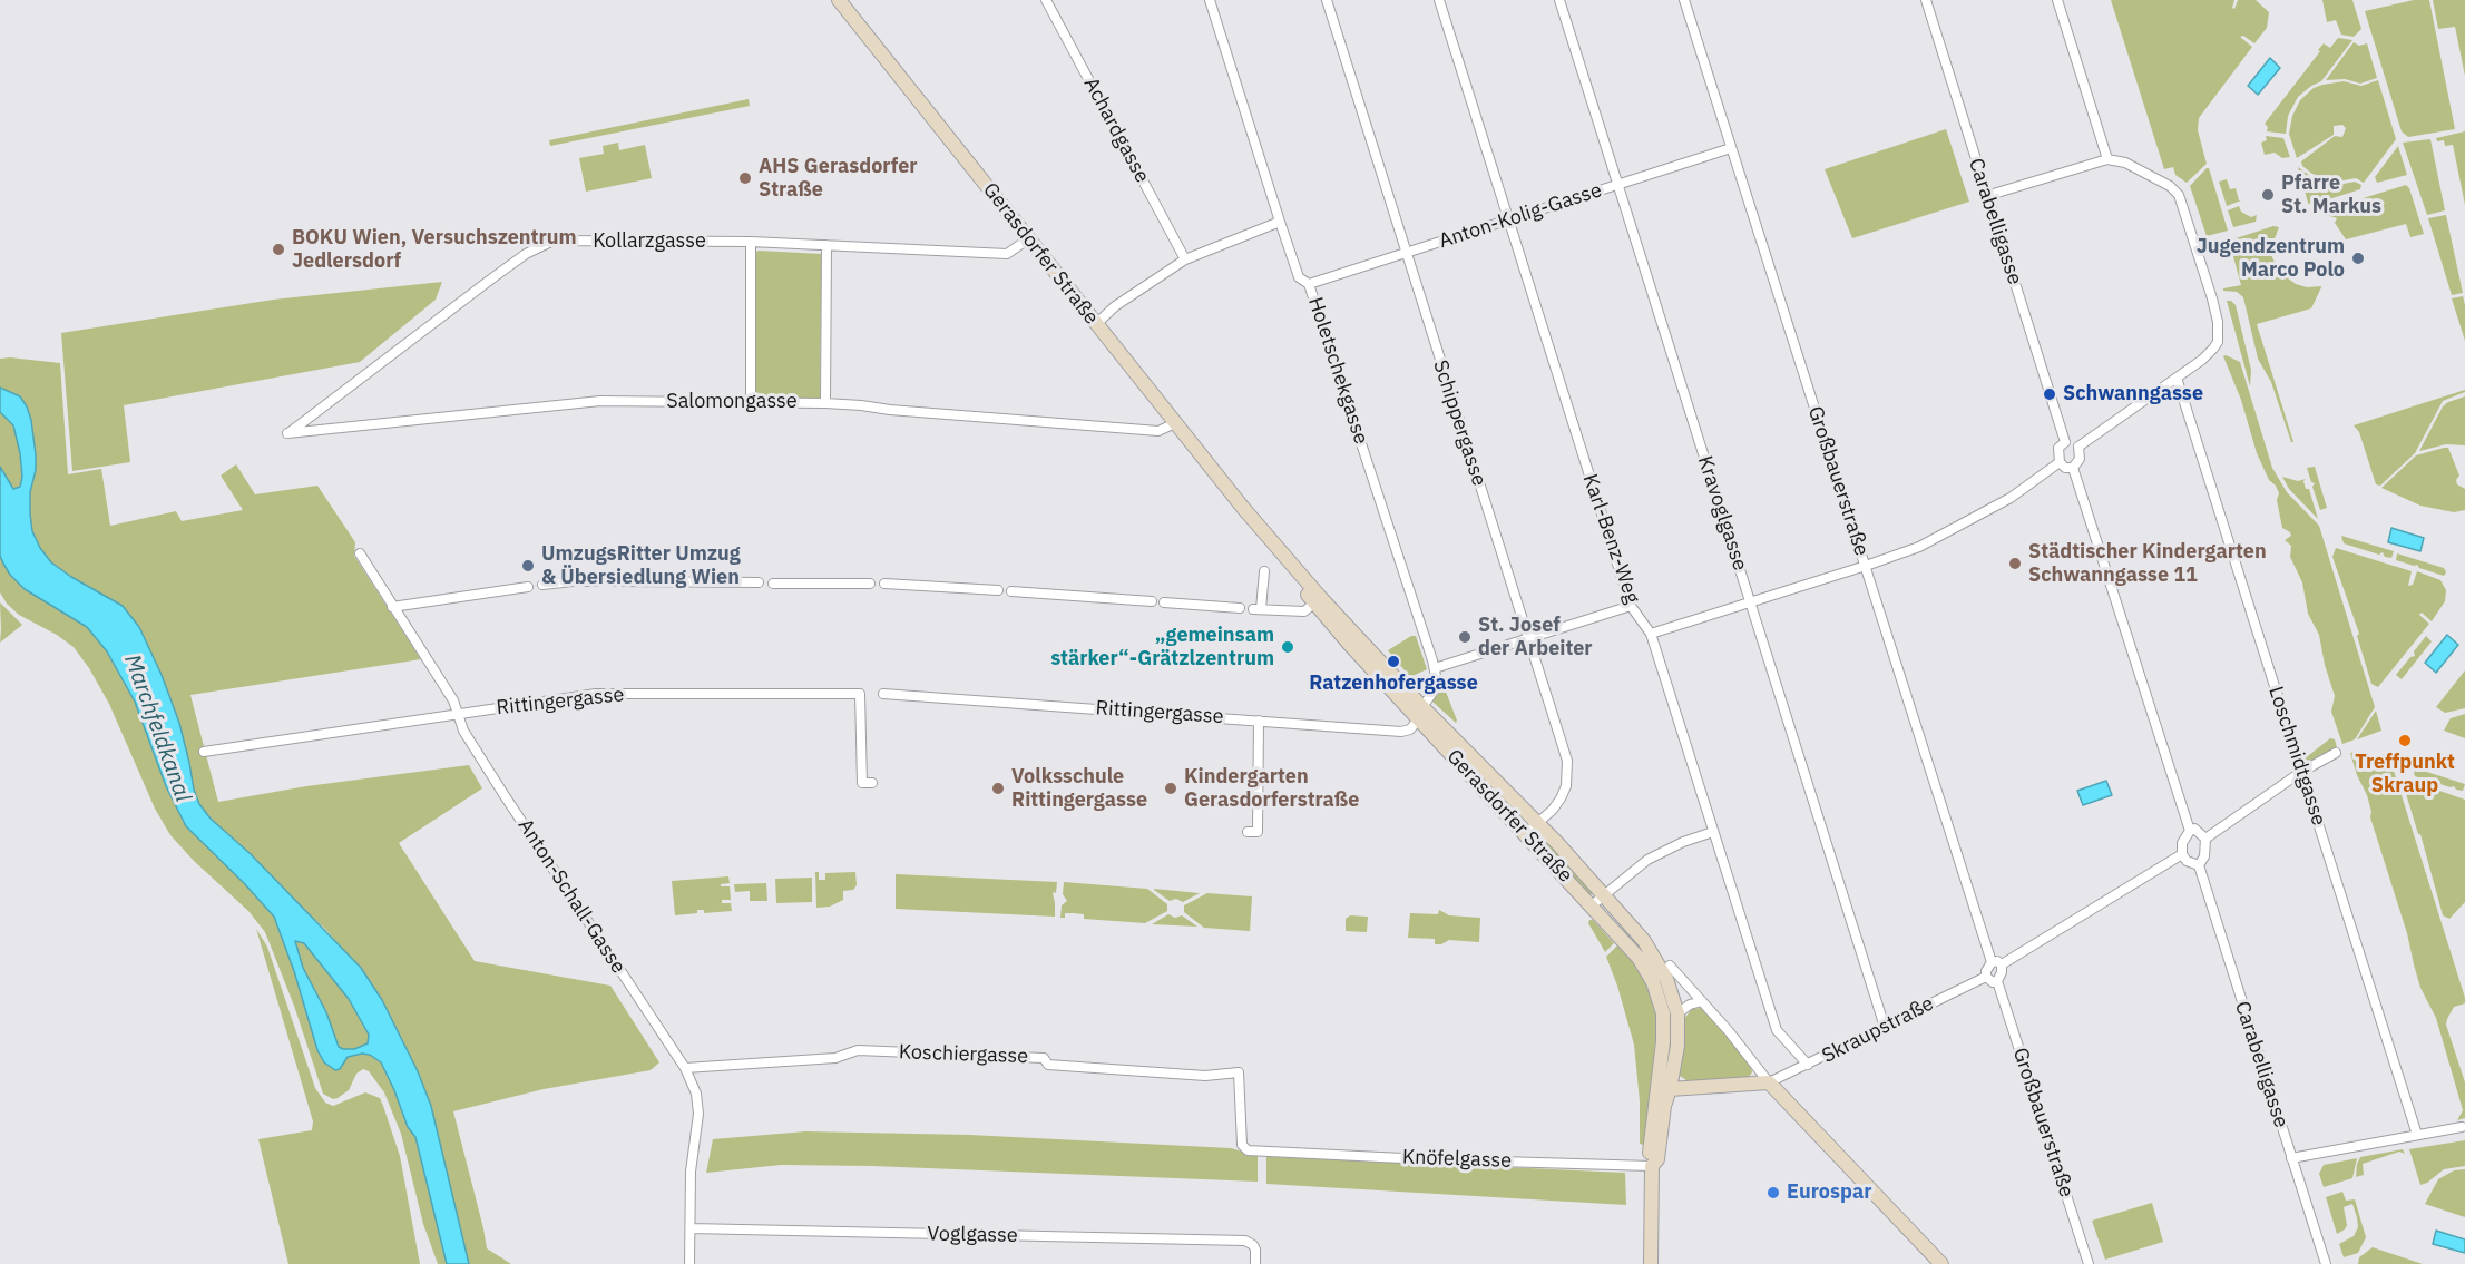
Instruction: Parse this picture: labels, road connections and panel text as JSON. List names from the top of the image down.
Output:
{
  "streets": {
    "main road": ["Gerasdorfer Straße"],
    "street": [
      "Achardgasse",
      "Anton-Kolig-Gasse",
      "Carabelligasse",
      "Kollarzgasse",
      "Holetschekgasse",
      "Salomongasse",
      "Schippergasse",
      "Großbauerstraße",
      "Kravoglgasse",
      "Karl-Benz-Weg",
      "Rittingergasse",
      "Loschmidtgasse",
      "Anton-Schall-Gasse",
      "Skraupstraße",
      "Koschiergasse",
      "Knöfelgasse",
      "Voglgasse"
    ]
  },
  "crossings": [
    ["Anton-Kolig-Gasse", "Holetschekgasse"],
    ["Anton-Kolig-Gasse", "Schippergasse"],
    ["Anton-Kolig-Gasse", "Großbauerstraße"],
    ["Anton-Kolig-Gasse", "Kravoglgasse"],
    ["Anton-Kolig-Gasse", "Karl-Benz-Weg"],
    ["Kollarzgasse", "Gerasdorfer Straße"],
    ["Kollarzgasse", "Salomongasse"],
    ["Gerasdorfer Straße", "Holetschekgasse"],
    ["Gerasdorfer Straße", "Salomongasse"],
    ["Gerasdorfer Straße", "Schippergasse"],
    ["Gerasdorfer Straße", "Rittingergasse"],
    ["Gerasdorfer Straße", "Knöfelgasse"],
    ["Holetschekgasse", "Rittingergasse"],
    ["Großbauerstraße", "Skraupstraße"],
    ["Kravoglgasse", "Skraupstraße"],
    ["Karl-Benz-Weg", "Skraupstraße"],
    ["Rittingergasse", "Anton-Schall-Gasse"],
    ["Anton-Schall-Gasse", "Koschiergasse"],
    ["Anton-Schall-Gasse", "Voglgasse"],
    ["Koschiergasse", "Knöfelgasse"]
  ],
  "water": ["Marchfeldkanal"],
  "places": [
    "AHS Gerasdorfer Straße",
    "Pfarre St. Markus",
    "BOKU Wien, Versuchszentrum Jedlersdorf",
    "Jugendzentrum Marco Polo",
    "Schwanngasse",
    "Städtischer Kindergarten Schwanngasse 11",
    "UmzugsRitter Umzug & Übersiedlung Wien",
    "St. Josef der Arbeiter",
    "„gemeinsam stärker“-Grätzlzentrum",
    "Ratzenhofergasse",
    "Treffpunkt Skraup",
    "Volksschule Rittingergasse",
    "Kindergarten Gerasdorferstraße",
    "Eurospar"
  ]
}
